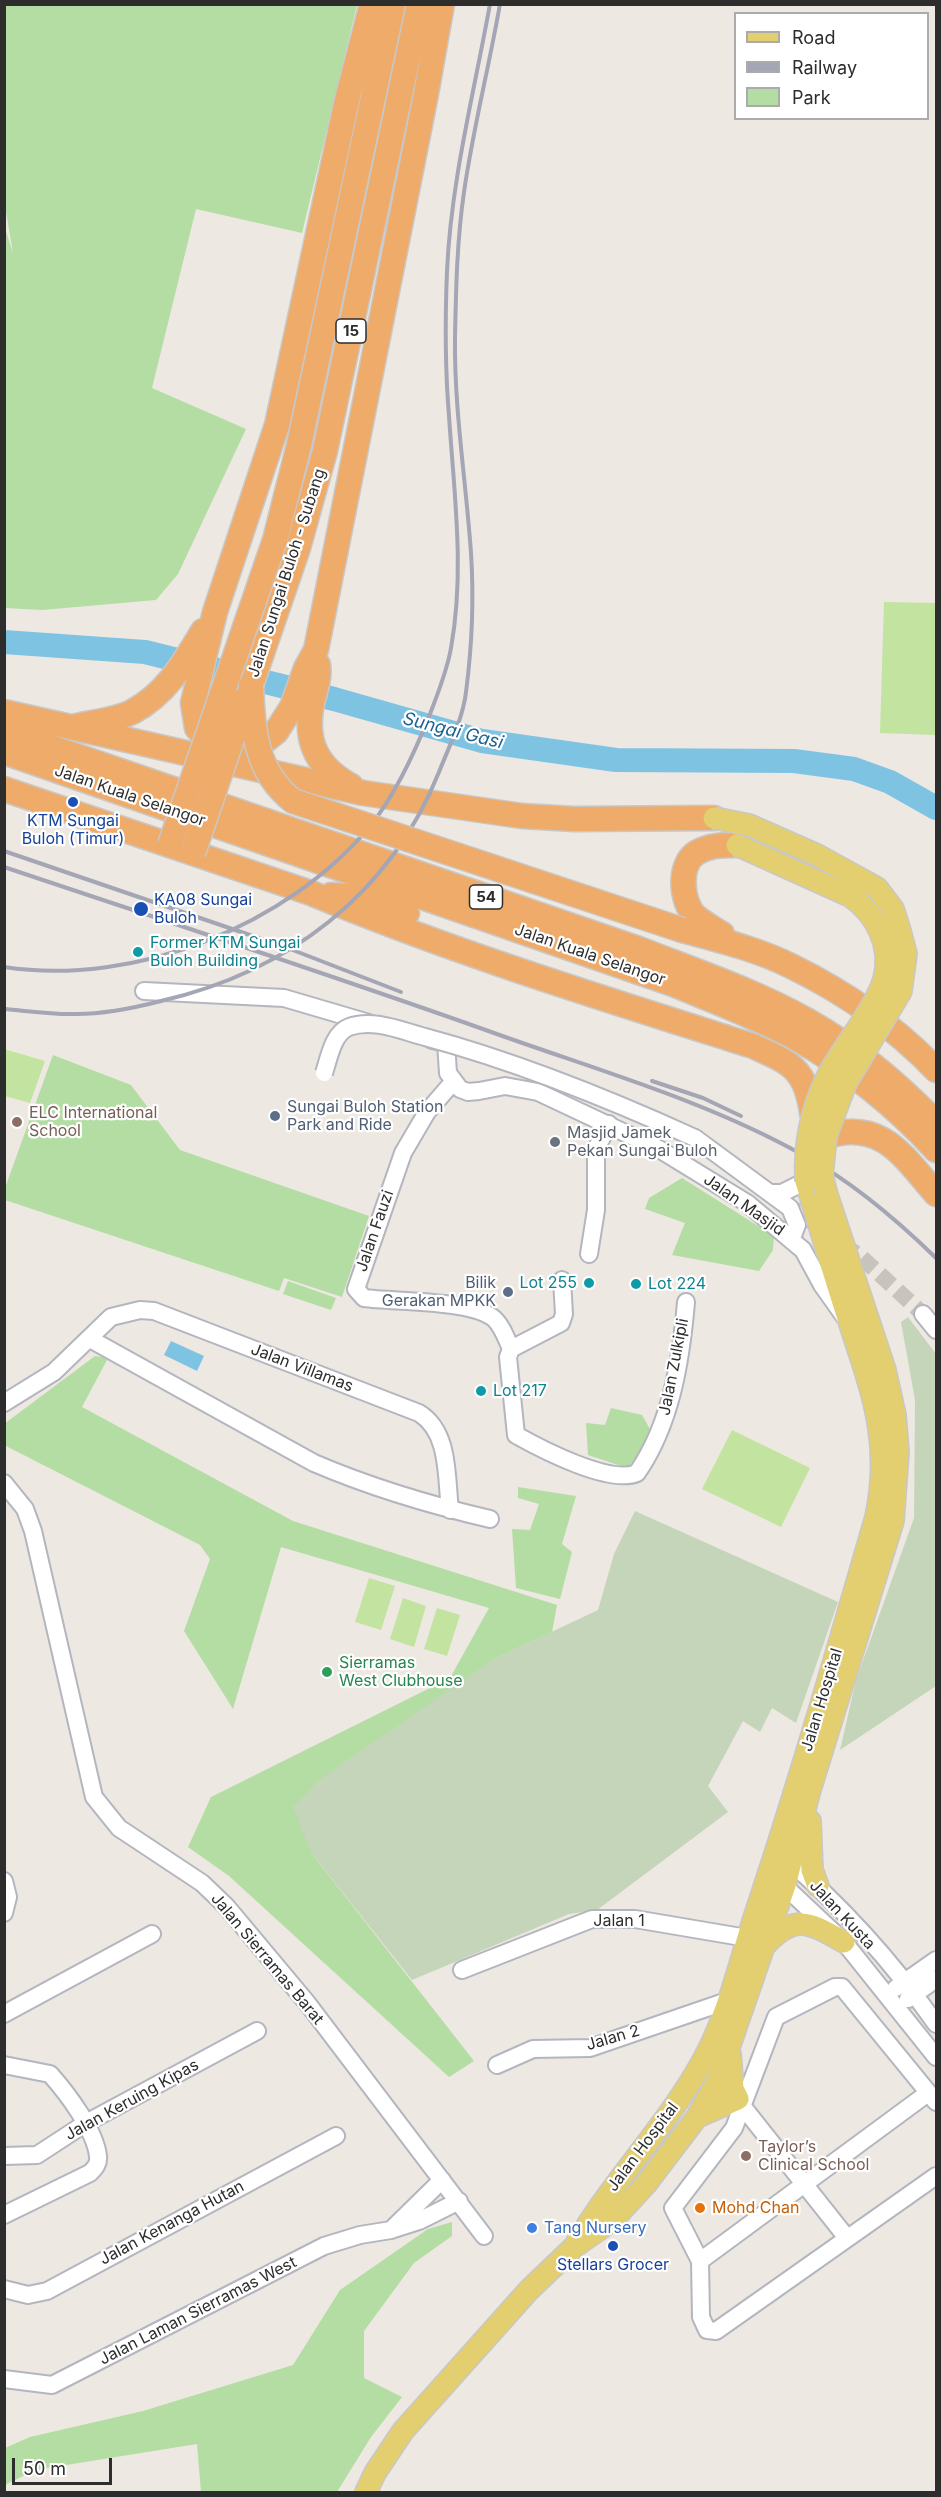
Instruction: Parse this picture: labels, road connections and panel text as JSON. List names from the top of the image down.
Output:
{
  "streets": {
    "highway": [
      "15",
      "Jalan Sungai Buloh - Subang",
      "Jalan Kuala Selangor",
      "54"
    ],
    "main road": ["Jalan Hospital"],
    "street": [
      "Jalan Masjid",
      "Jalan Fauzi",
      "Jalan Zulkipli",
      "Jalan Villamas",
      "Jalan Kusta",
      "Jalan 1",
      "Jalan Sierramas Barat",
      "Jalan 2",
      "Jalan Keruing Kipas",
      "Jalan Kenanga Hutan",
      "Jalan Laman Sierramas West"
    ]
  },
  "crossings": [
    ["Jalan Masjid", "Jalan Fauzi"],
    ["Jalan Masjid", "Jalan Hospital"],
    ["Jalan Fauzi", "Jalan Zulkipli"],
    ["Jalan Hospital", "Jalan Kusta"],
    ["Jalan Hospital", "Jalan 1"],
    ["Jalan Hospital", "Jalan 2"]
  ],
  "water": ["Sungai Gasi"],
  "places": [
    "KTM Sungai Buloh (Timur)",
    "KA08 Sungai Buloh",
    "Former KTM Sungai Buloh Building",
    "Sungai Buloh Station Park and Ride",
    "ELC International School",
    "Masjid Jamek Pekan Sungai Buloh",
    "Lot 255",
    "Lot 224",
    "Bilik Gerakan MPKK",
    "Lot 217",
    "Sierramas West Clubhouse",
    "Taylor’s Clinical School",
    "Mohd Chan",
    "Tang Nursery",
    "Stellars Grocer"
  ],
  "legend": ["Road", "Railway", "Park"],
  "scale_bar": "50 m"
}
